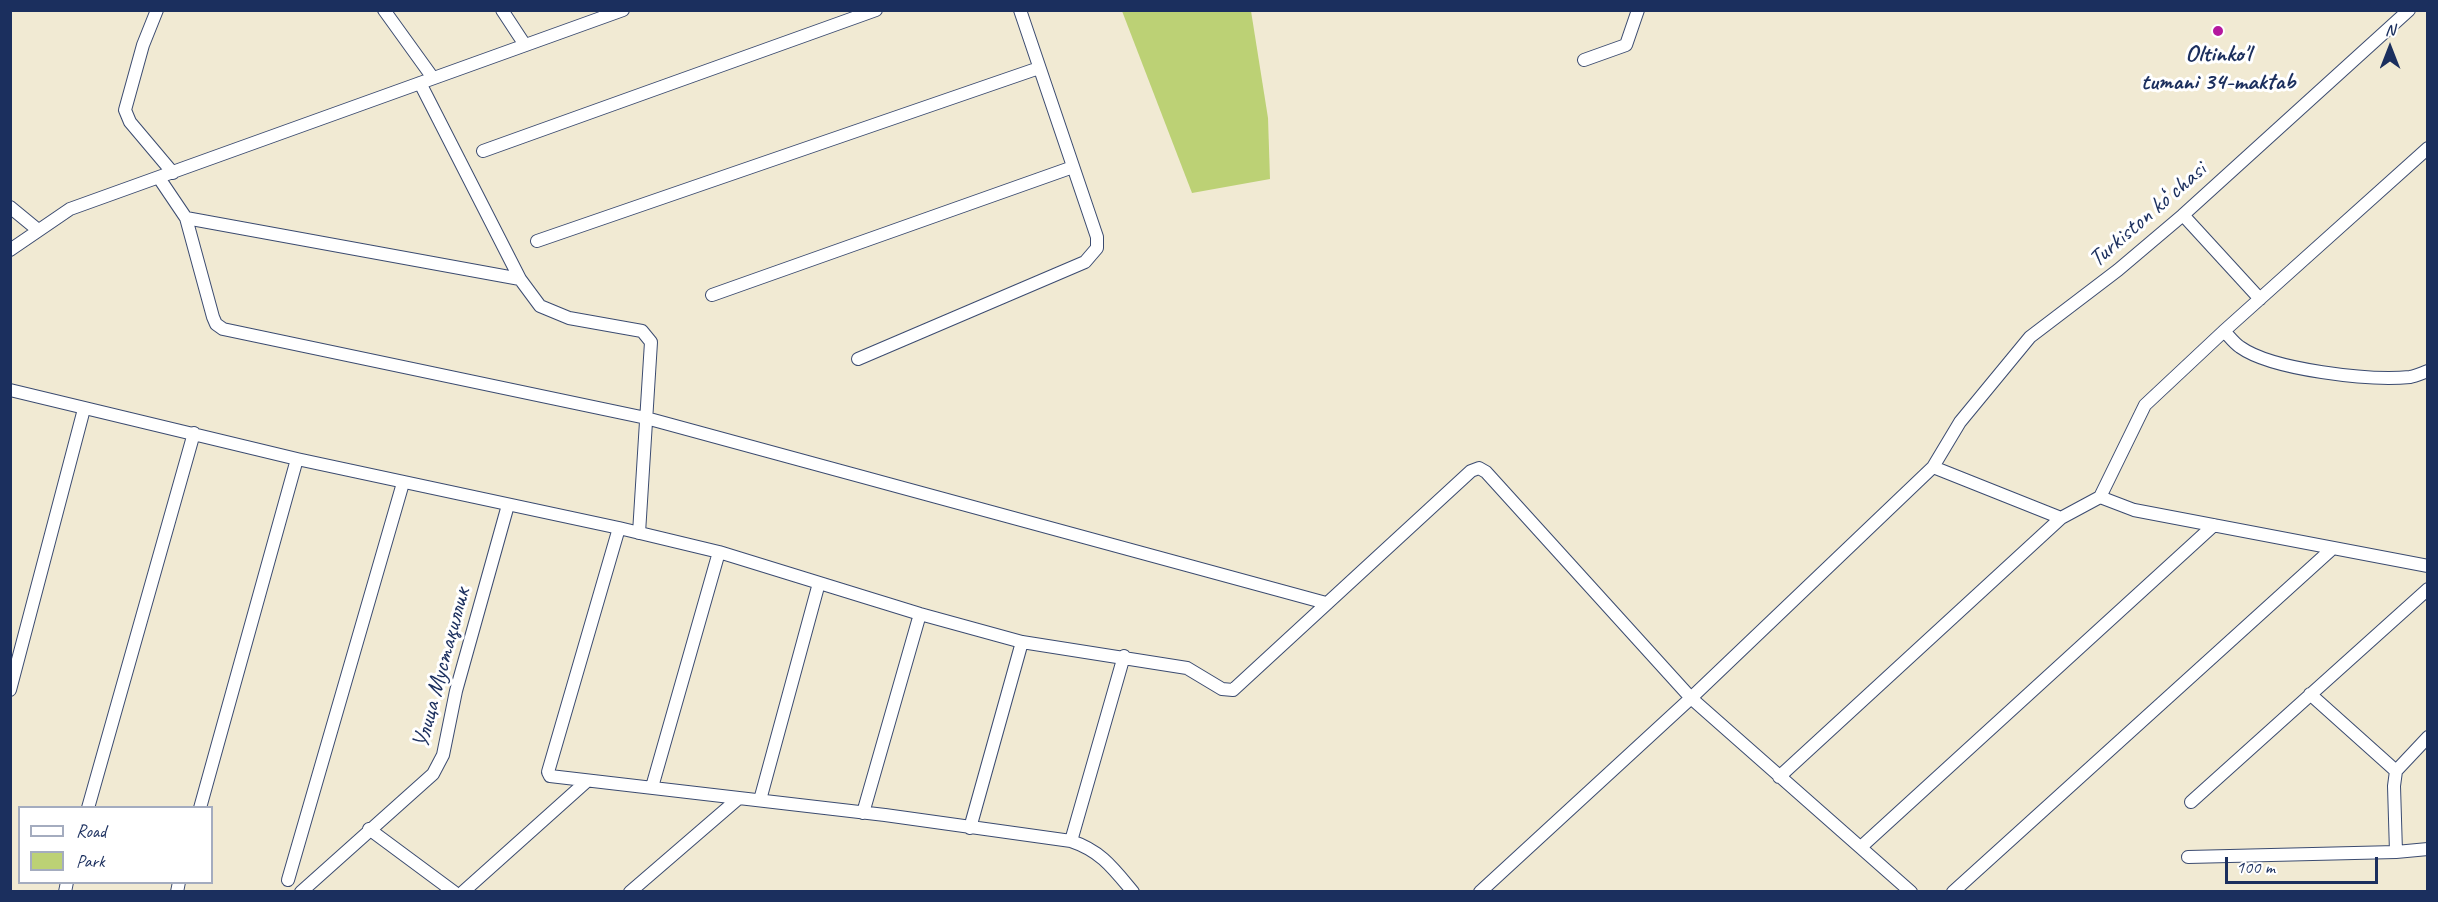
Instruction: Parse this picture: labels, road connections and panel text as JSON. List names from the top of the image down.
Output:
{
  "streets": {
    "street": ["Turkiston koʻchasi", "Улица Мустақиллик"]
  },
  "places": ["Oltinko'l tumani 34-maktab"],
  "legend": ["Road", "Park"],
  "scale_bar": "100 m",
  "north": "top"
}
